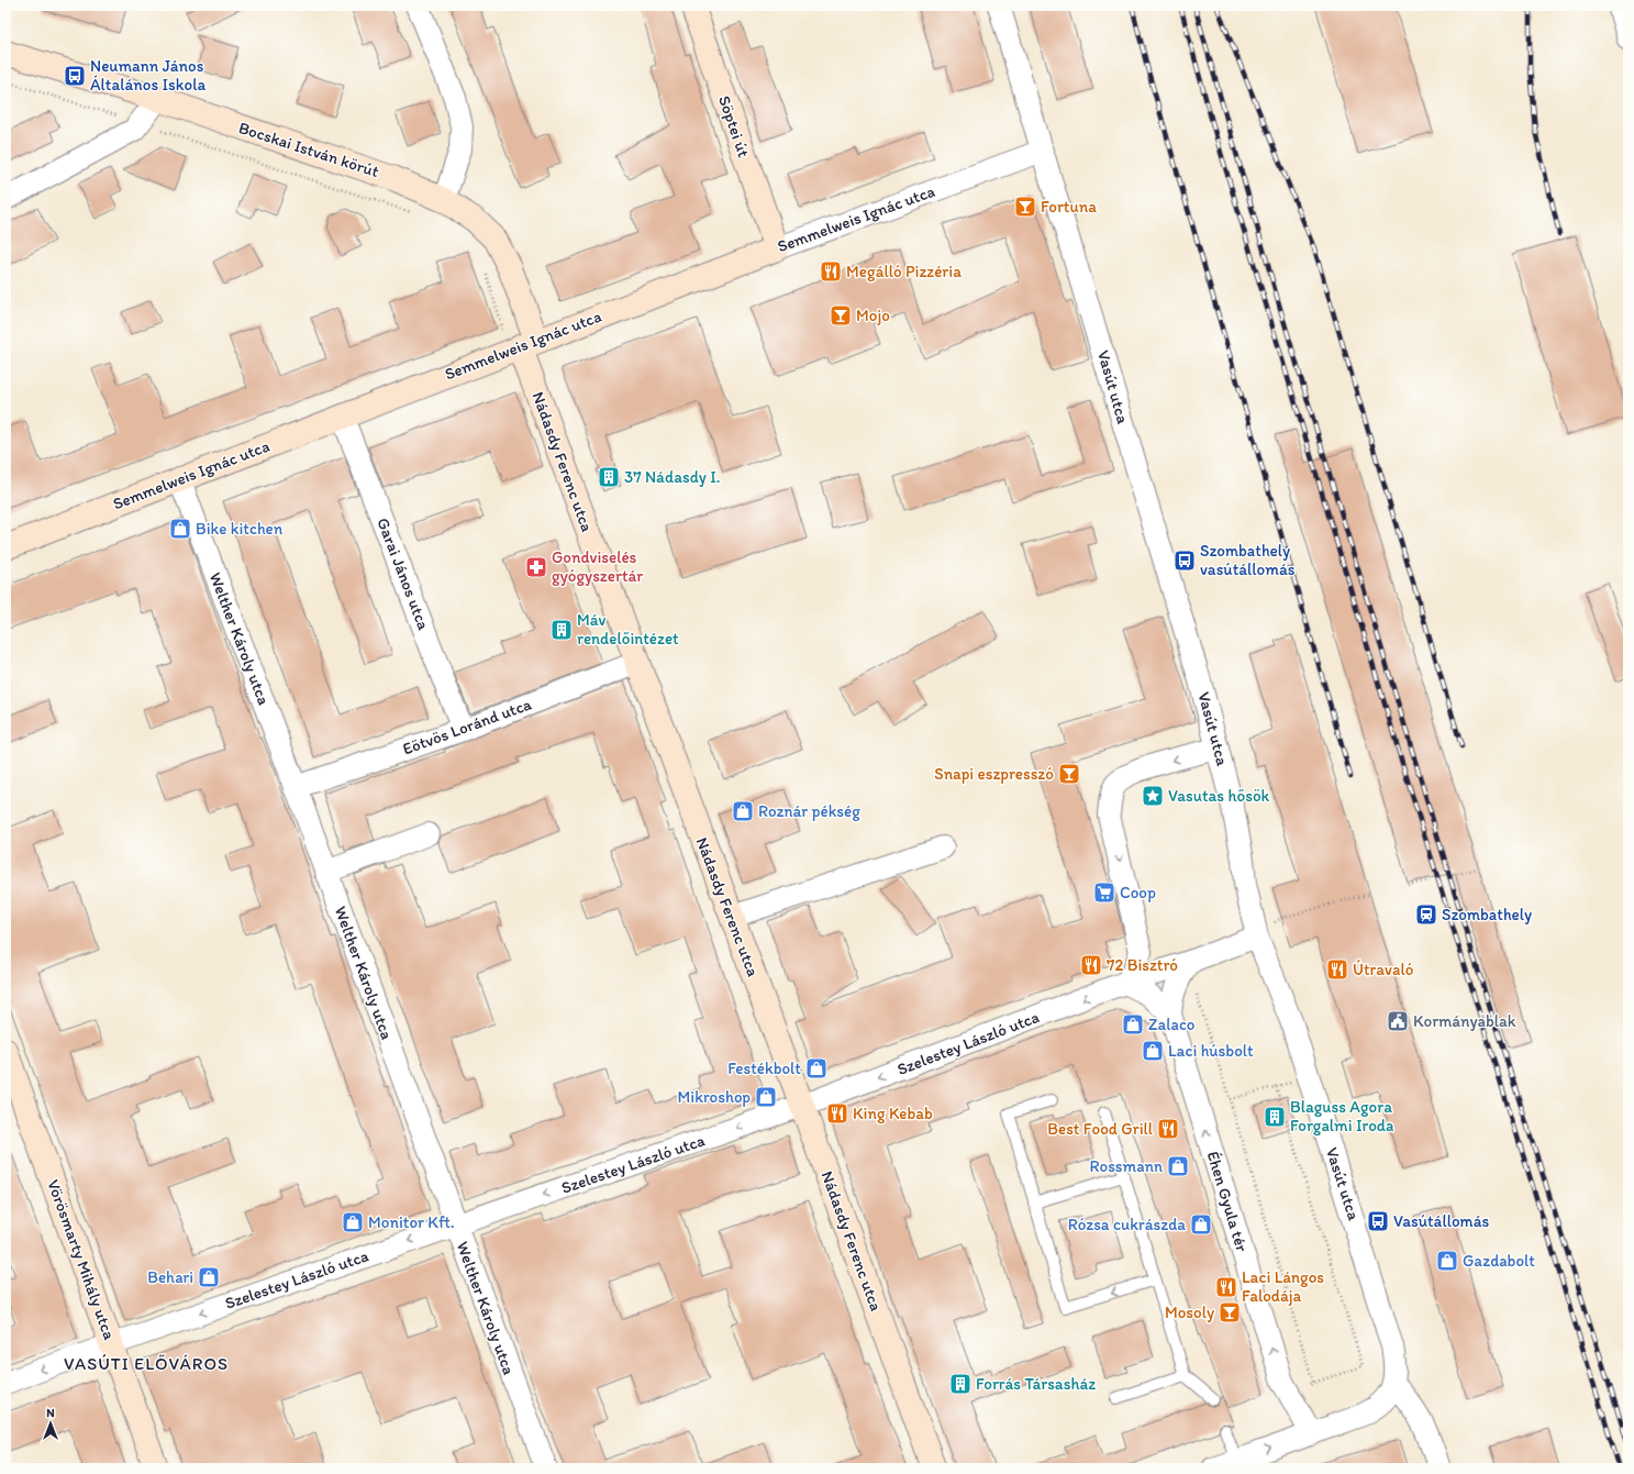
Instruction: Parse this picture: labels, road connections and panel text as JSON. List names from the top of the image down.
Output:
{
  "streets": {
    "street": [
      "Söptei út",
      "Bocskai István körút",
      "Semmelweis Ignác utca",
      "Vasút utca",
      "Nádasdy Ferenc utca",
      "Garai János utca",
      "Welther Károly utca",
      "Eötvös Loránd utca",
      "Szelestey László utca",
      "Éhen Gyula tér",
      "Vörösmarty Mihály utca"
    ]
  },
  "crossings": [
    ["Söptei út", "Semmelweis Ignác utca"],
    ["Bocskai István körút", "Semmelweis Ignác utca"],
    ["Bocskai István körút", "Nádasdy Ferenc utca"],
    ["Semmelweis Ignác utca", "Vasút utca"],
    ["Semmelweis Ignác utca", "Nádasdy Ferenc utca"],
    ["Semmelweis Ignác utca", "Garai János utca"],
    ["Semmelweis Ignác utca", "Welther Károly utca"],
    ["Vasút utca", "Szelestey László utca"],
    ["Nádasdy Ferenc utca", "Eötvös Loránd utca"],
    ["Nádasdy Ferenc utca", "Szelestey László utca"],
    ["Garai János utca", "Eötvös Loránd utca"],
    ["Welther Károly utca", "Eötvös Loránd utca"],
    ["Welther Károly utca", "Szelestey László utca"],
    ["Szelestey László utca", "Éhen Gyula tér"],
    ["Szelestey László utca", "Vörösmarty Mihály utca"]
  ],
  "one_way": ["Szelestey László utca", "Éhen Gyula tér"],
  "districts": ["VASÚTI ELŐVÁROS"],
  "places": {
    "bus stop": ["Neumann János Általános Iskola", "Szombathely vasútállomás", "Vasútállomás"],
    "bar": [
      "Fortuna",
      "Mojo",
      "Snapi eszpresszó",
      "Mosoly"
    ],
    "restaurant": [
      "Megálló Pizzéria",
      "72 Bisztró",
      "Útravaló",
      "King Kebab",
      "Best Food Grill",
      "Laci Lángos Falodája"
    ],
    "building": [
      "37 Nádasdy I.",
      "Máv rendelőintézet",
      "Blaguss Agora Forgalmi Iroda",
      "Forrás Társasház"
    ],
    "shop": [
      "Bike kitchen",
      "Roznár pékség",
      "Zalaco",
      "Laci húsbolt",
      "Festékbolt",
      "Mikroshop",
      "Rossmann",
      "Monitor Kft.",
      "Rózsa cukrászda",
      "Gazdabolt",
      "Behari"
    ],
    "pharmacy": ["Gondviselés gyógyszertár"],
    "place": ["Vasutas hősök"],
    "supermarket": ["Coop"],
    "station": ["Szombathely"],
    "public building": ["Kormányablak"]
  },
  "north": "top"
}
